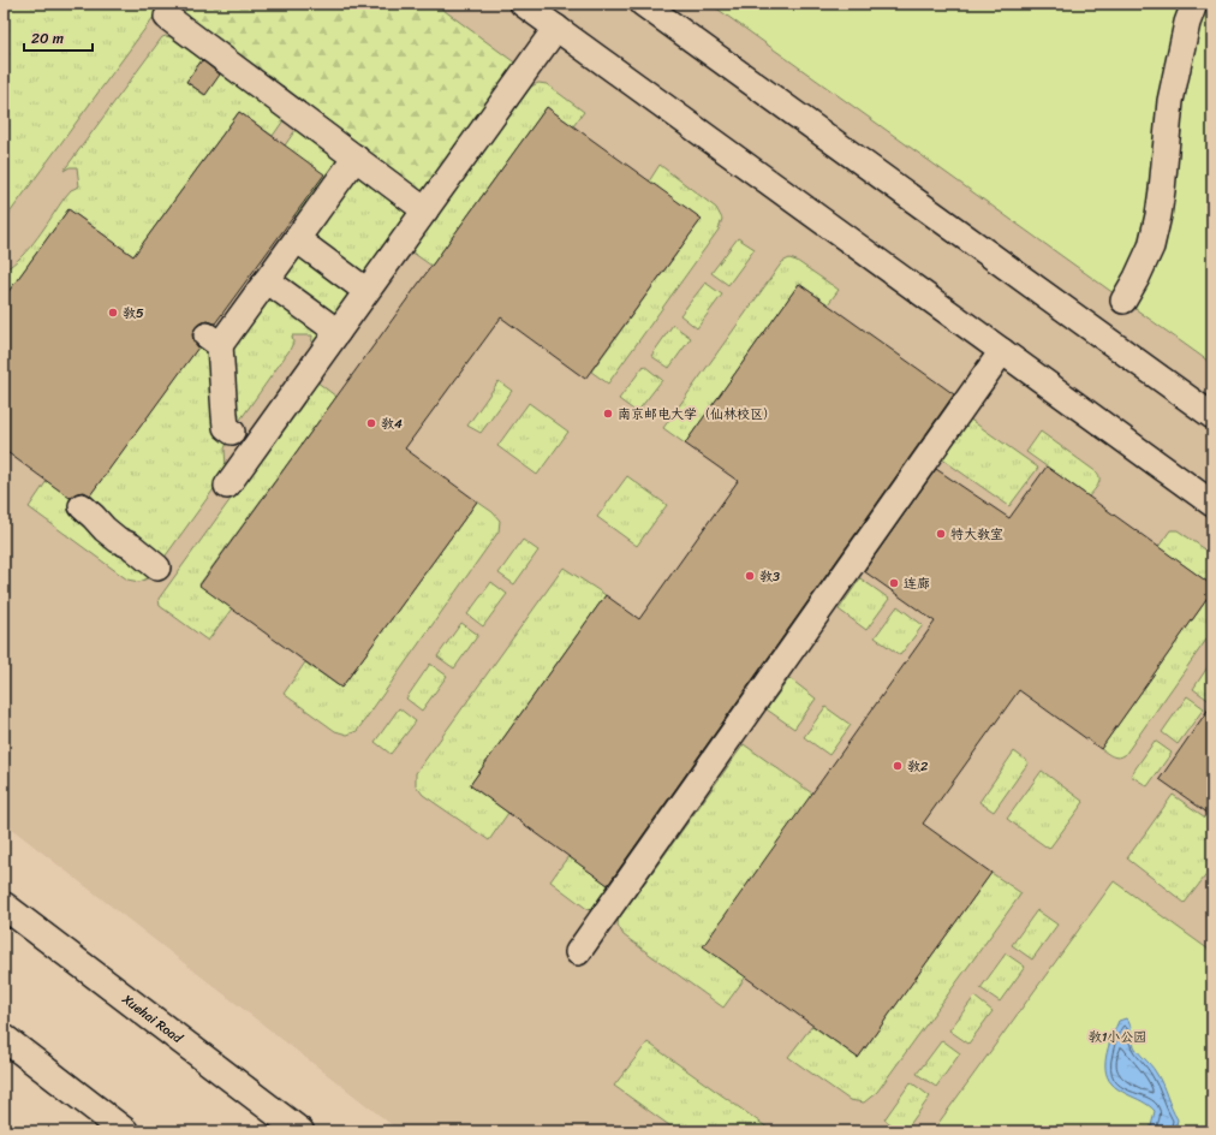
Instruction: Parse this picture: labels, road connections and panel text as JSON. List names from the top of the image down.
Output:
{
  "streets": {
    "main road": ["Xuehai Road"]
  },
  "parks": ["教1小公园"],
  "places": [
    "教5",
    "南京邮电大学（仙林校区）",
    "教4",
    "特大教室",
    "教3",
    "连廊",
    "教2"
  ],
  "scale_bar": "20 m"
}
